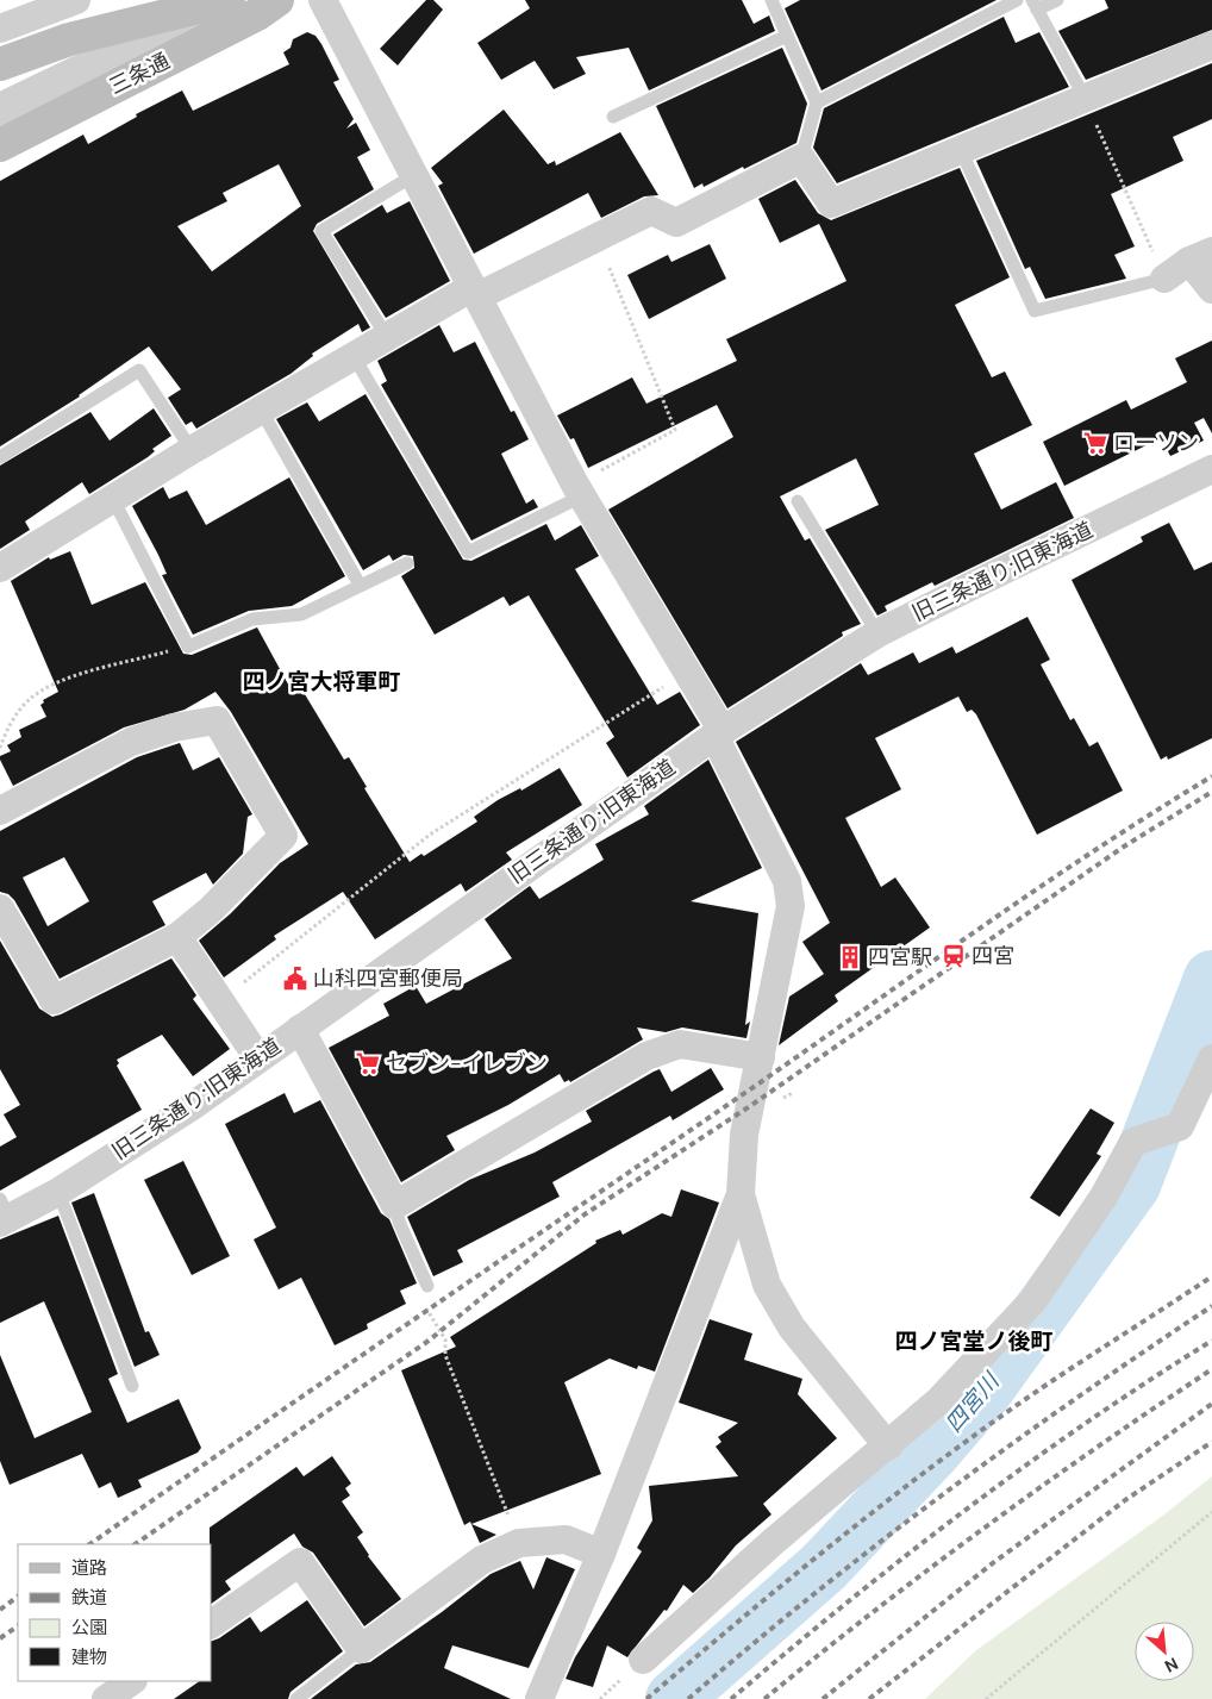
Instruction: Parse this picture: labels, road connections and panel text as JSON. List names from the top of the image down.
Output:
{
  "streets": {
    "main road": ["三条通"],
    "street": ["旧三条通り;旧東海道"]
  },
  "districts": ["四ノ宮大将軍町", "四ノ宮堂ノ後町"],
  "water": ["四宮川"],
  "places": {
    "supermarket": ["ローソン", "セブン-イレブン"],
    "station": ["四宮"],
    "building": ["四宮駅"],
    "public building": ["山科四宮郵便局"]
  },
  "legend": [
    "道路",
    "鉄道",
    "公園",
    "建物"
  ],
  "north": "bottom right"
}
